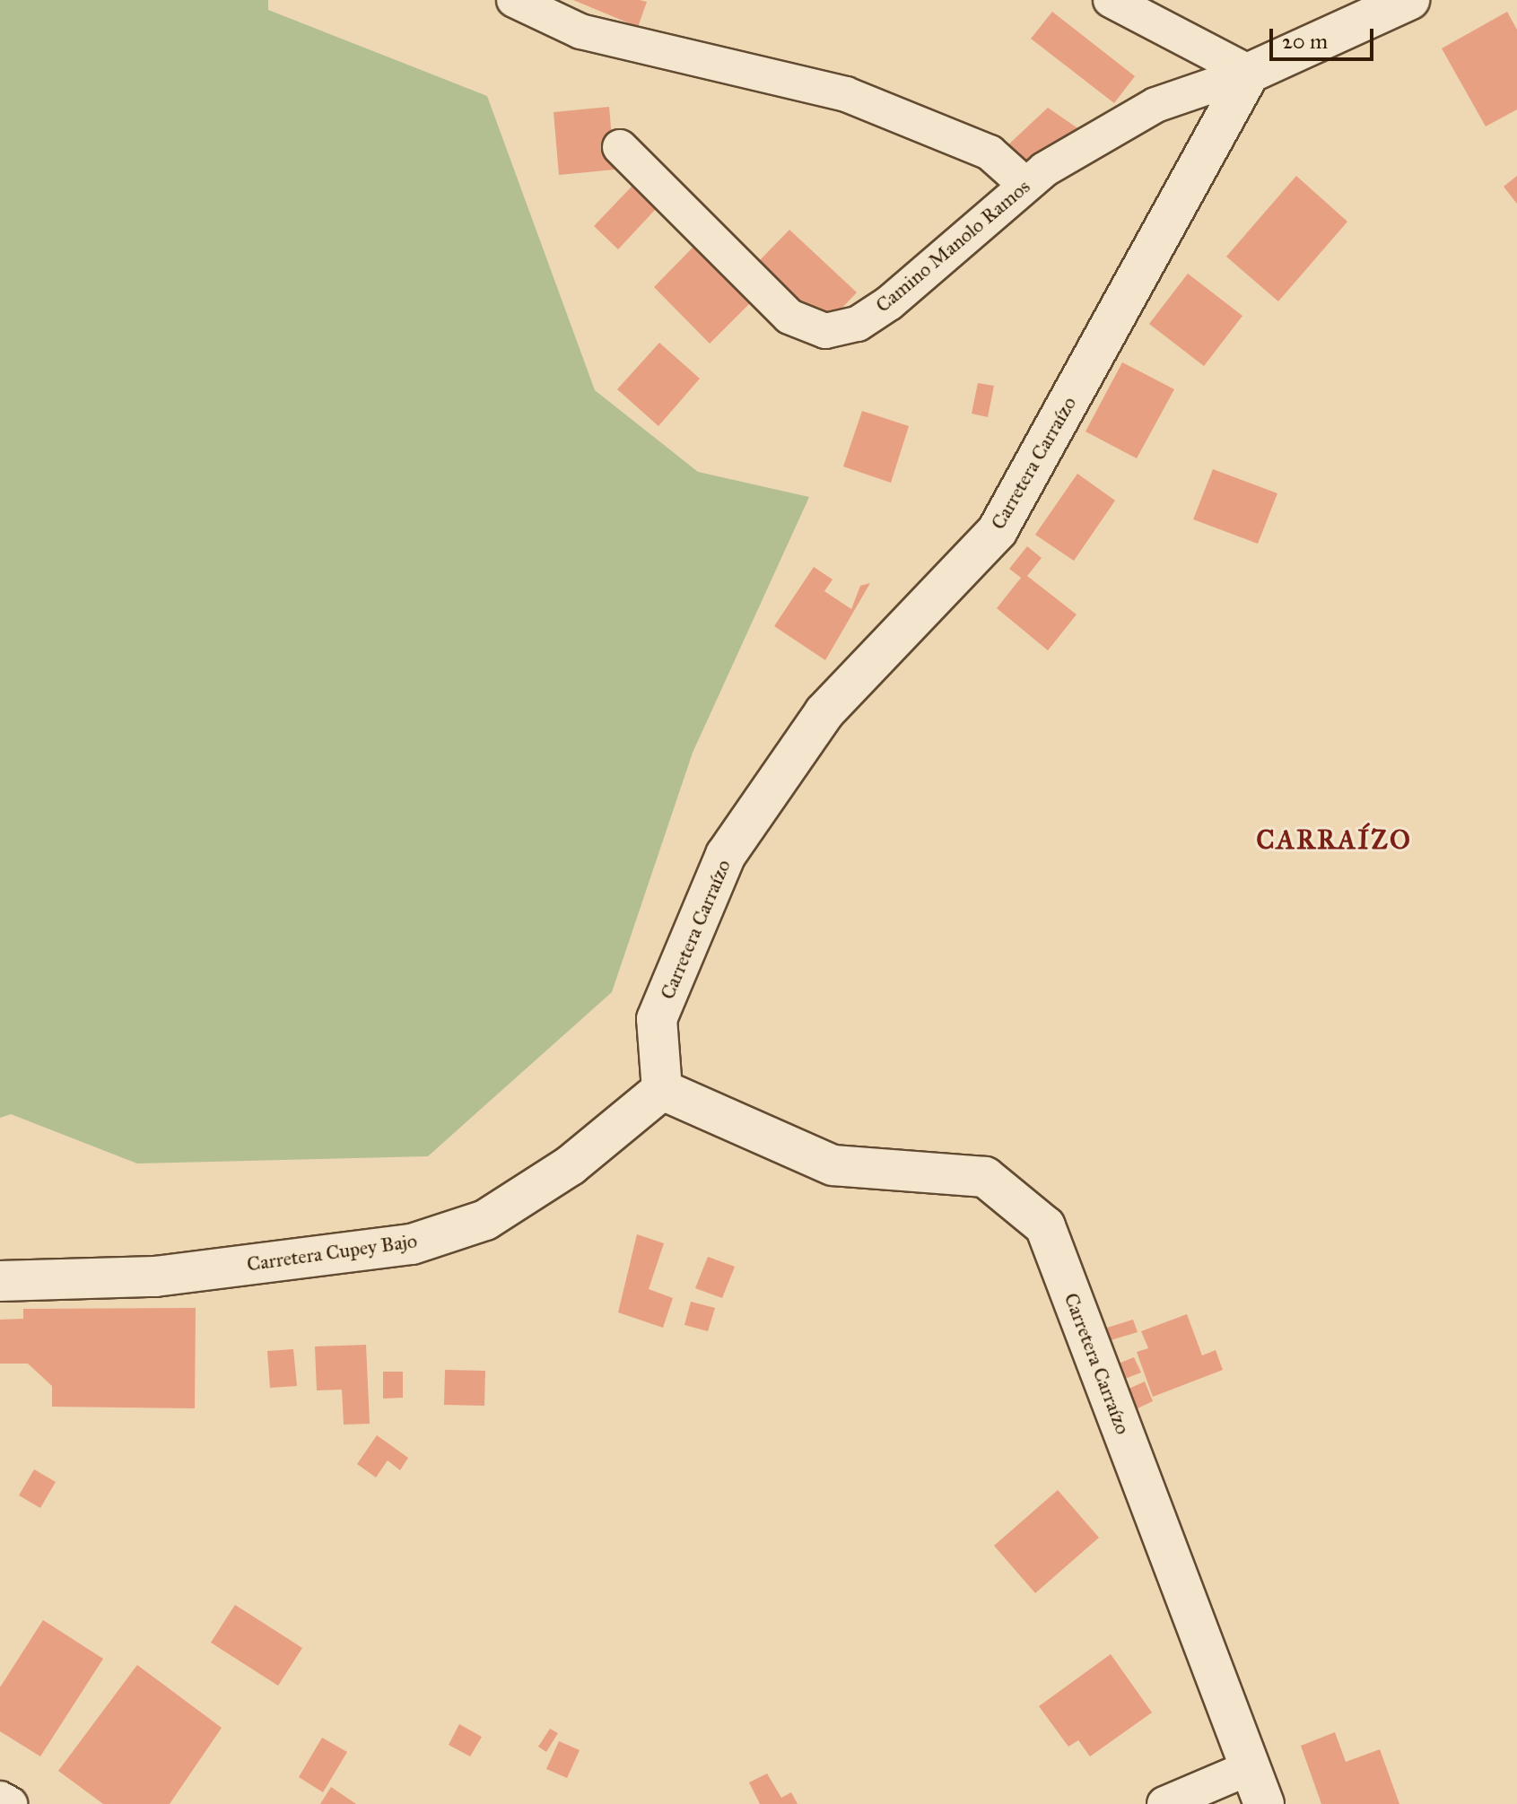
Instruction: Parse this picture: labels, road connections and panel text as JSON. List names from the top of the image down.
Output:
{
  "streets": {
    "street": ["Camino Manolo Ramos", "Carretera Carraízo", "Carretera Cupey Bajo"]
  },
  "crossings": [
    ["Camino Manolo Ramos", "Carretera Carraízo"],
    ["Carretera Carraízo", "Carretera Cupey Bajo"]
  ],
  "districts": ["CARRAÍZO"],
  "scale_bar": "20 m"
}
